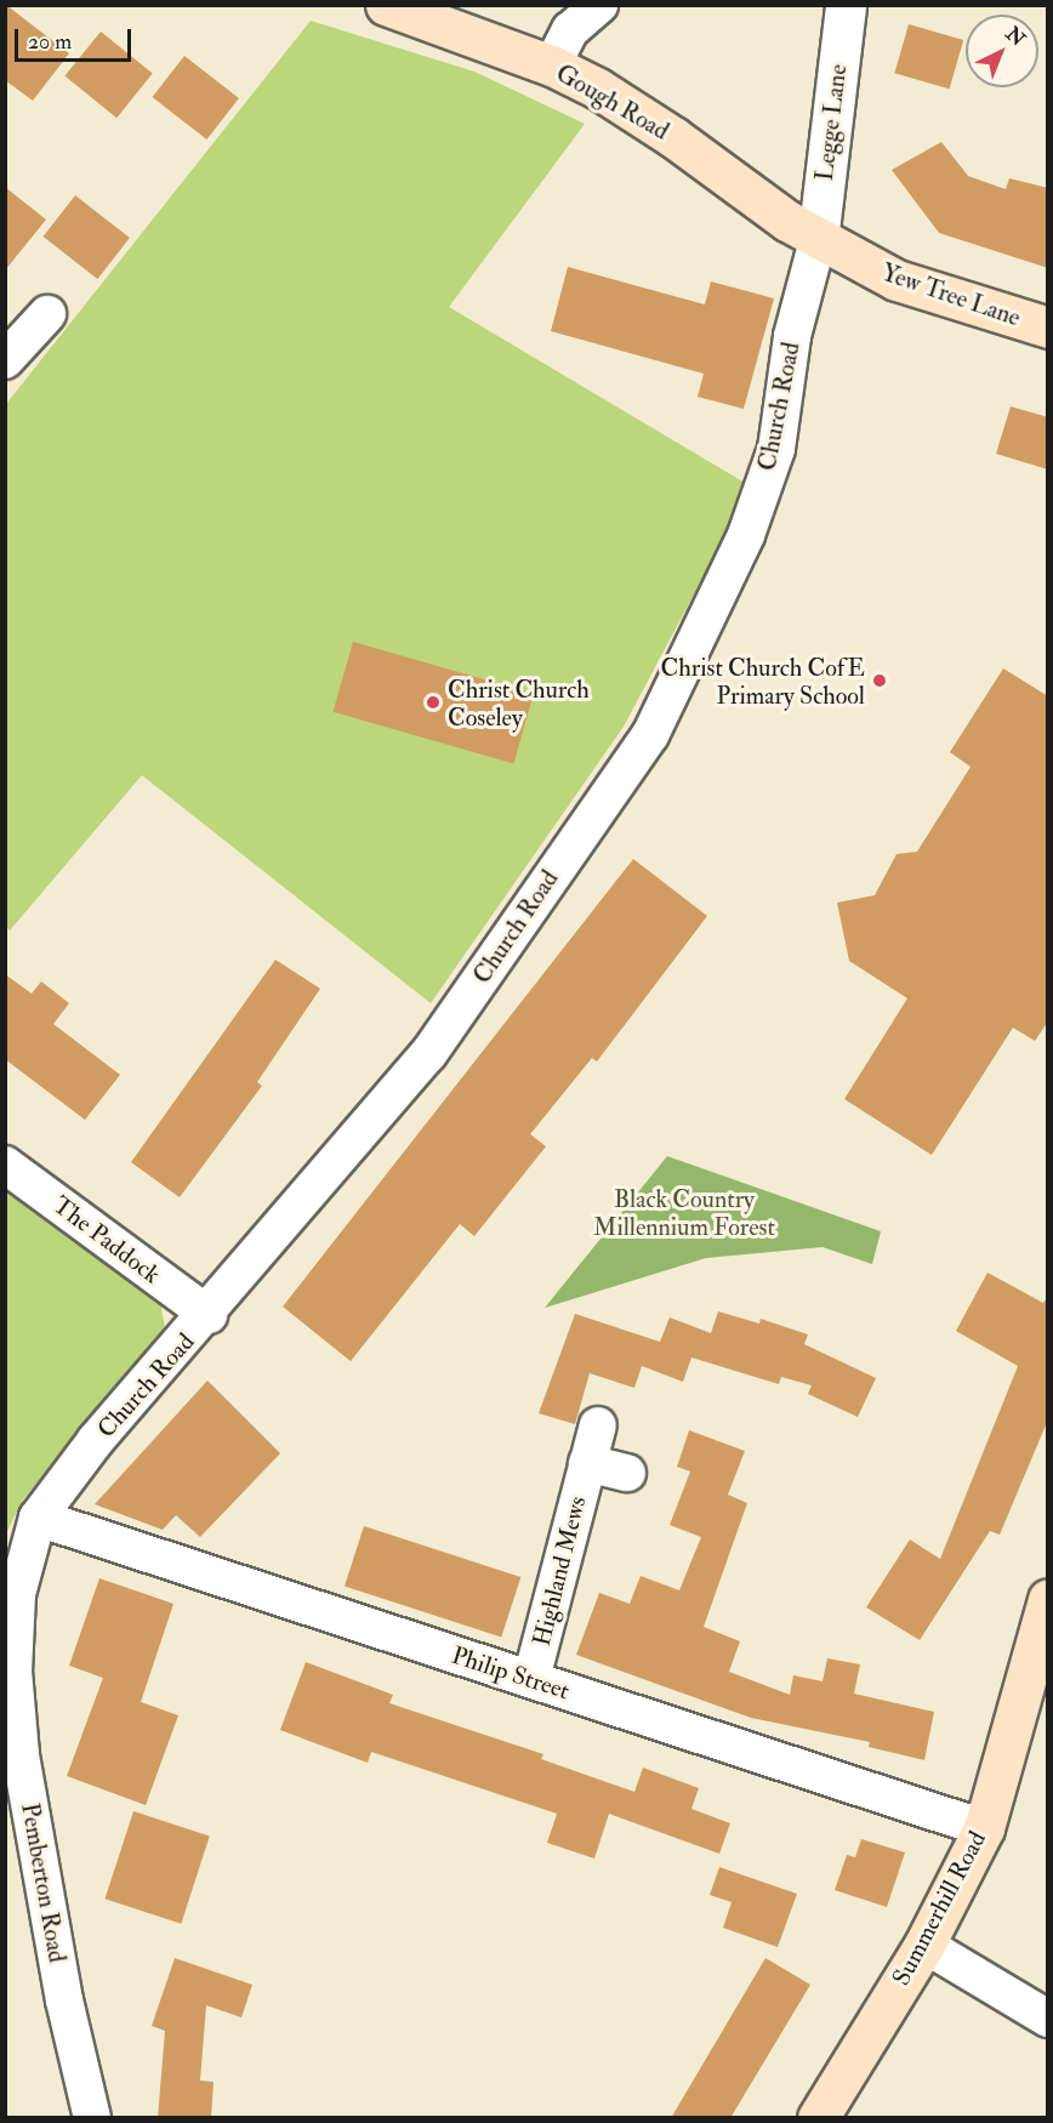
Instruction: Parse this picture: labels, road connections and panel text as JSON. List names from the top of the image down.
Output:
{
  "streets": {
    "main road": ["Gough Road", "Yew Tree Lane", "Summerhill Road"],
    "street": [
      "Legge Lane",
      "Church Road",
      "The Paddock",
      "Highland Mews",
      "Philip Street",
      "Pemberton Road"
    ]
  },
  "crossings": [
    ["Gough Road", "Legge Lane"],
    ["Gough Road", "Yew Tree Lane"],
    ["Gough Road", "Church Road"],
    ["Legge Lane", "Yew Tree Lane"],
    ["Legge Lane", "Church Road"],
    ["Yew Tree Lane", "Church Road"],
    ["Church Road", "The Paddock"],
    ["Church Road", "Philip Street"],
    ["Church Road", "Pemberton Road"],
    ["Highland Mews", "Philip Street"],
    ["Philip Street", "Pemberton Road"],
    ["Philip Street", "Summerhill Road"]
  ],
  "parks": ["Black Country Millennium Forest"],
  "places": ["Christ Church CofE Primary School", "Christ Church Coseley"],
  "scale_bar": "20 m",
  "north": "top right"
}
